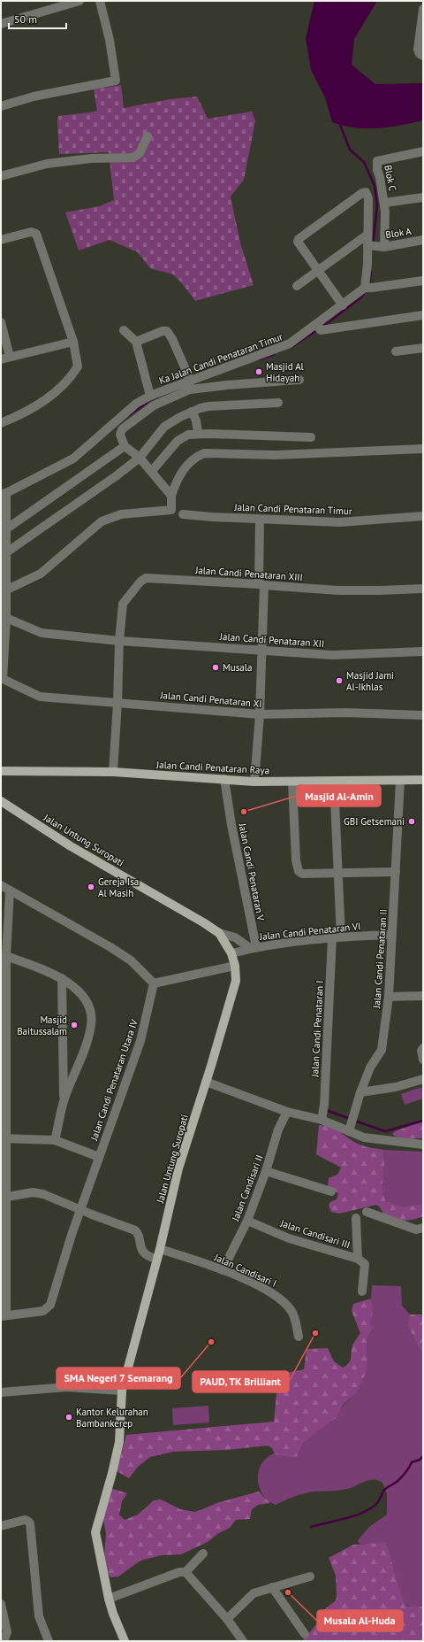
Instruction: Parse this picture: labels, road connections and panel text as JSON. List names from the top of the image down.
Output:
{
  "streets": {
    "main road": ["Jalan Candi Penataran Raya", "Jalan Untung Suropati"],
    "street": [
      "Blok C",
      "Blok A",
      "Ka Jalan Candi Penataran Timur",
      "Jalan Candi Penataran Timur",
      "Jalan Candi Penataran XIII",
      "Jalan Candi Penataran XII",
      "Jalan Candi Penataran XI",
      "Jalan Candi Penataran V",
      "Jalan Candi Penataran VI",
      "Jalan Candi Penataran II",
      "Jalan Candi Penataran I",
      "Jalan Candi Penataran Utara IV",
      "Jalan Candisari II",
      "Jalan Candisari III",
      "Jalan Candisari I"
    ]
  },
  "crossings": [
    ["Blok C", "Blok A"],
    ["Jalan Candi Penataran XIII", "Jalan Candi Penataran XII"],
    ["Jalan Candi Penataran Raya", "Jalan Candi Penataran V"],
    ["Jalan Candi Penataran Raya", "Jalan Candi Penataran II"],
    ["Jalan Candi Penataran Raya", "Jalan Candi Penataran I"],
    ["Jalan Untung Suropati", "Jalan Candi Penataran VI"],
    ["Jalan Untung Suropati", "Jalan Candisari I"],
    ["Jalan Candi Penataran V", "Jalan Candi Penataran VI"],
    ["Jalan Candi Penataran VI", "Jalan Candi Penataran II"],
    ["Jalan Candi Penataran VI", "Jalan Candi Penataran I"],
    ["Jalan Candisari II", "Jalan Candisari III"],
    ["Jalan Candisari II", "Jalan Candisari I"]
  ],
  "places": [
    "Masjid Al Hidayah",
    "Musala",
    "Masjid Jami Al-Ikhlas",
    "Masjid Al-Amin",
    "GBI Getsemani",
    "Gereja Isa Al Masih",
    "Masjid Baitussalam",
    "PAUD, TK Brilliant",
    "SMA Negeri 7 Semarang",
    "Kantor Kelurahan Bambankerep",
    "Musala Al-Huda"
  ],
  "scale_bar": "50 m"
}
